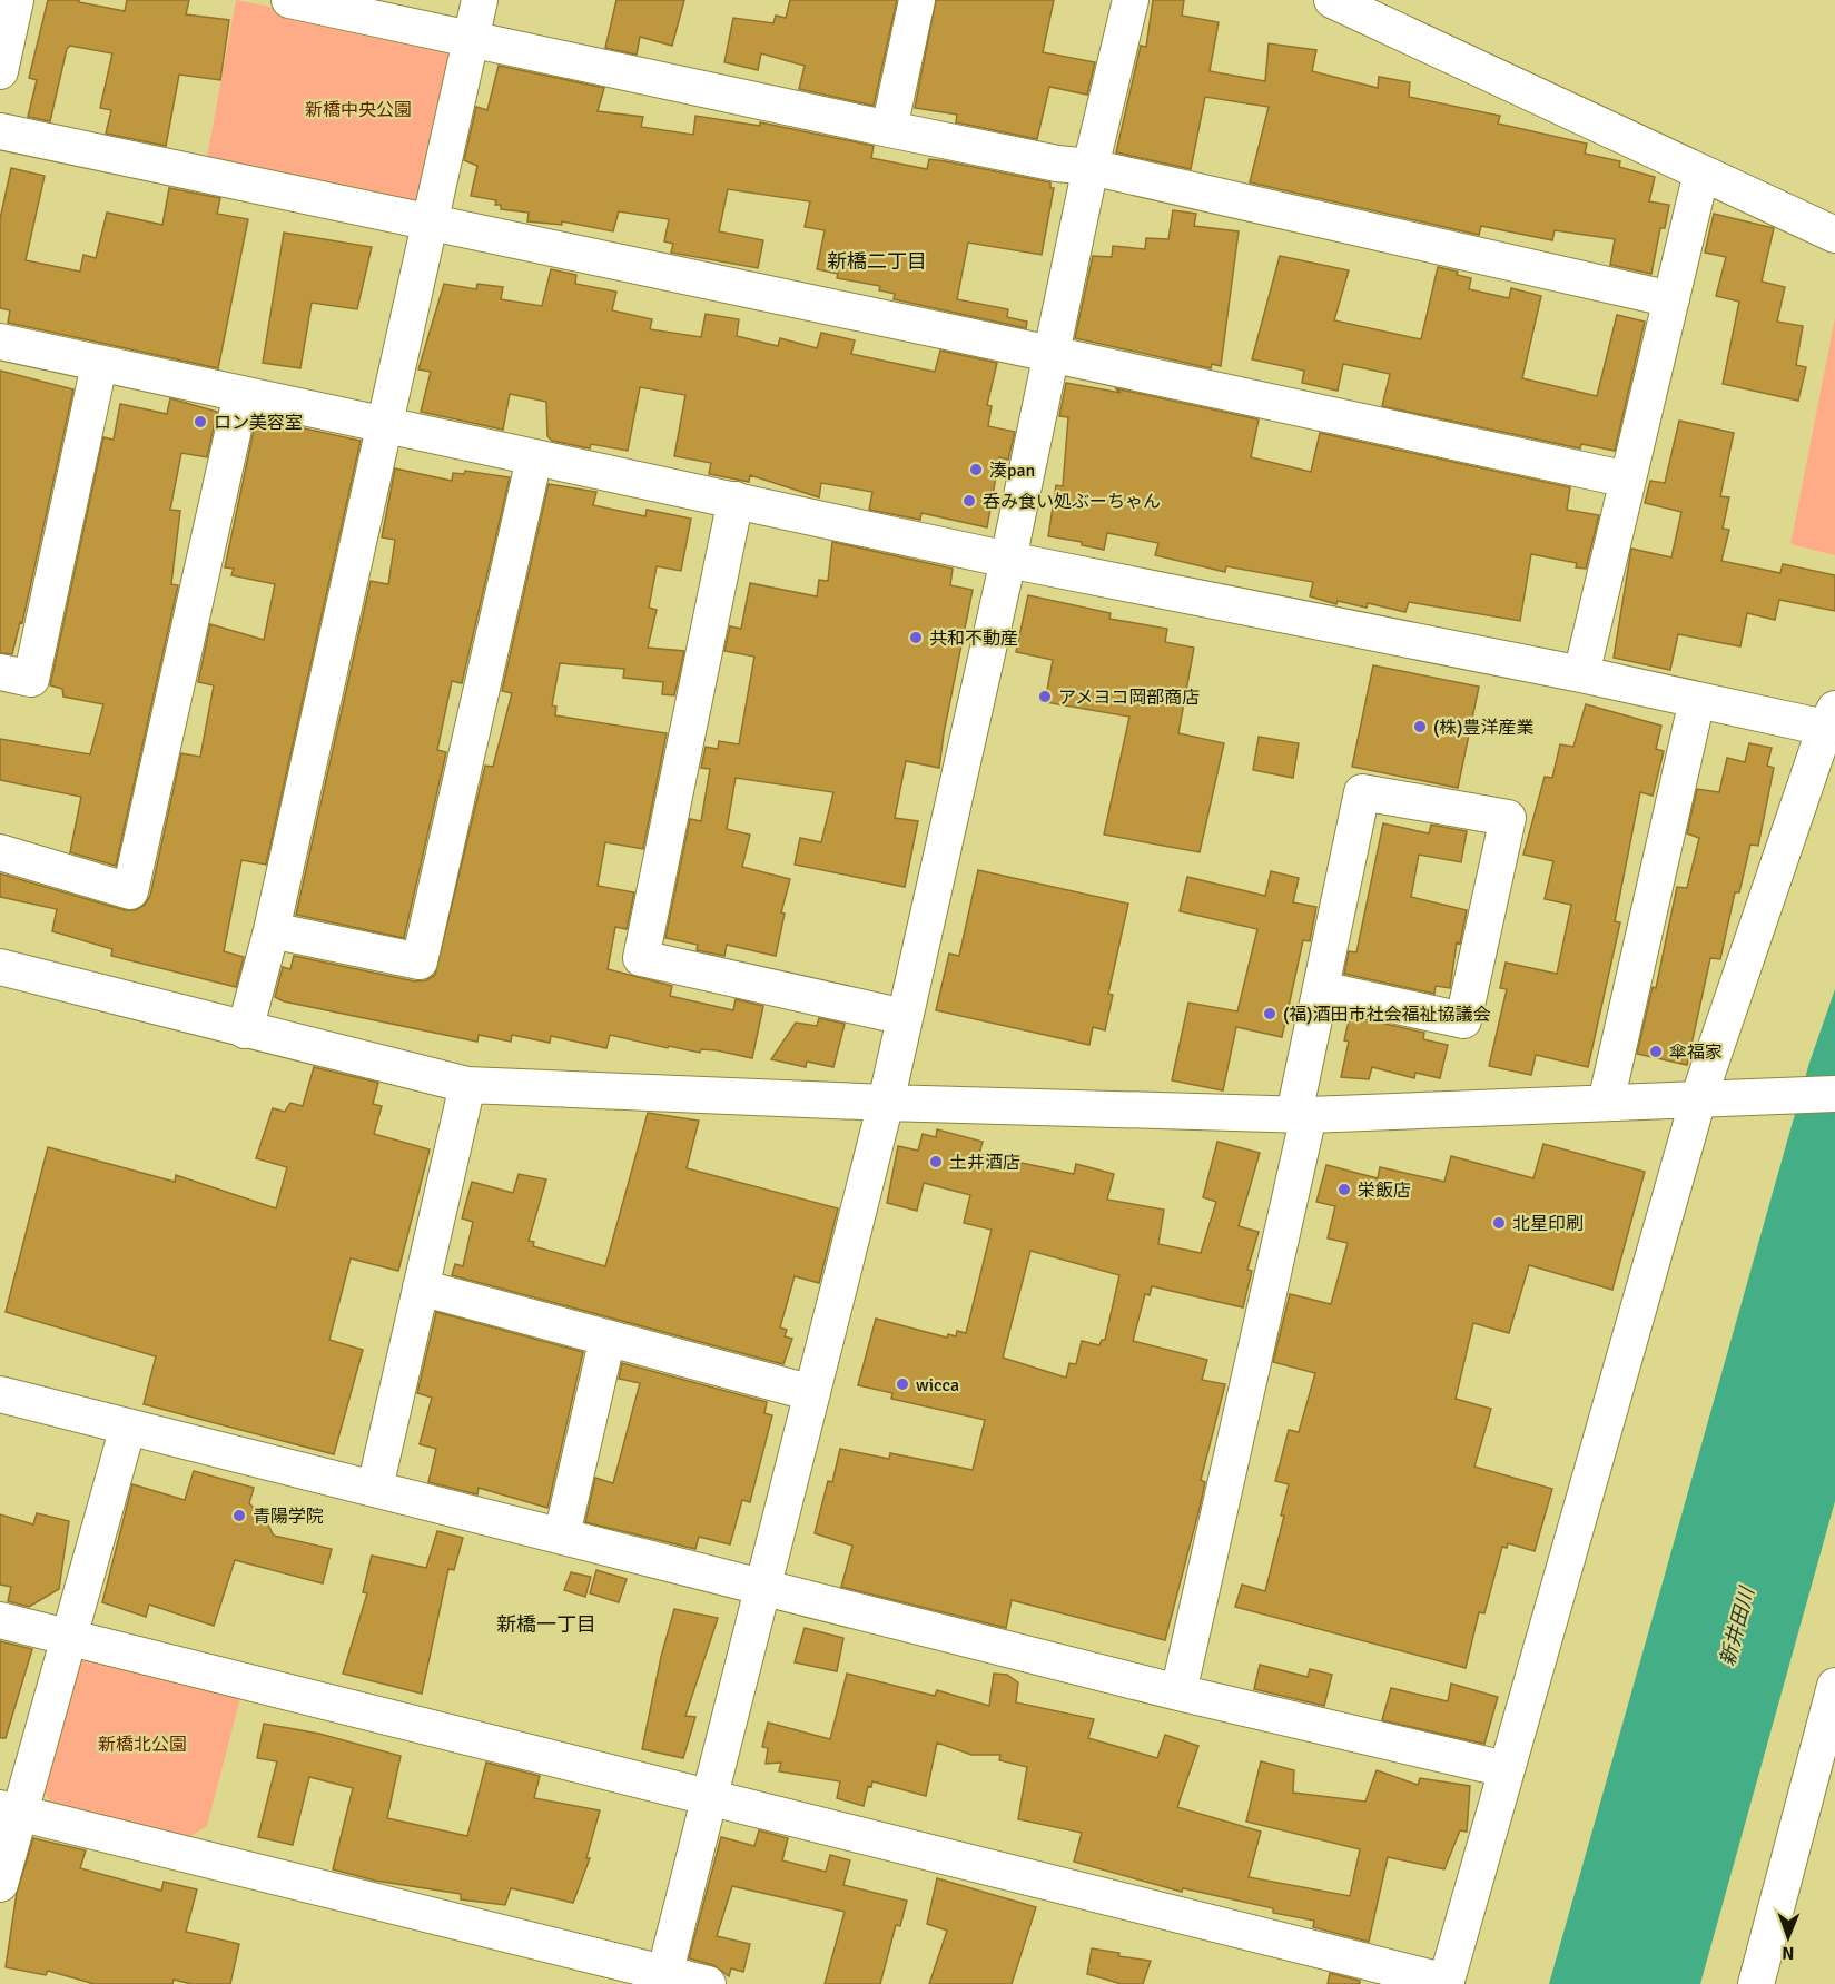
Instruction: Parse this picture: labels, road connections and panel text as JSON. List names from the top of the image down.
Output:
{
  "districts": ["新橋二丁目", "新橋一丁目"],
  "water": ["新井田川"],
  "parks": ["新橋中央公園", "新橋北公園"],
  "places": [
    "ロン美容室",
    "湊pan",
    "呑み食い処ぶーちゃん",
    "共和不動産",
    "アメヨコ岡部商店",
    "(株)豊洋産業",
    "(福)酒田市社会福祉協議会",
    "傘福家",
    "土井酒店",
    "栄飯店",
    "北星印刷",
    "wicca",
    "青陽学院"
  ],
  "north": "bottom"
}
